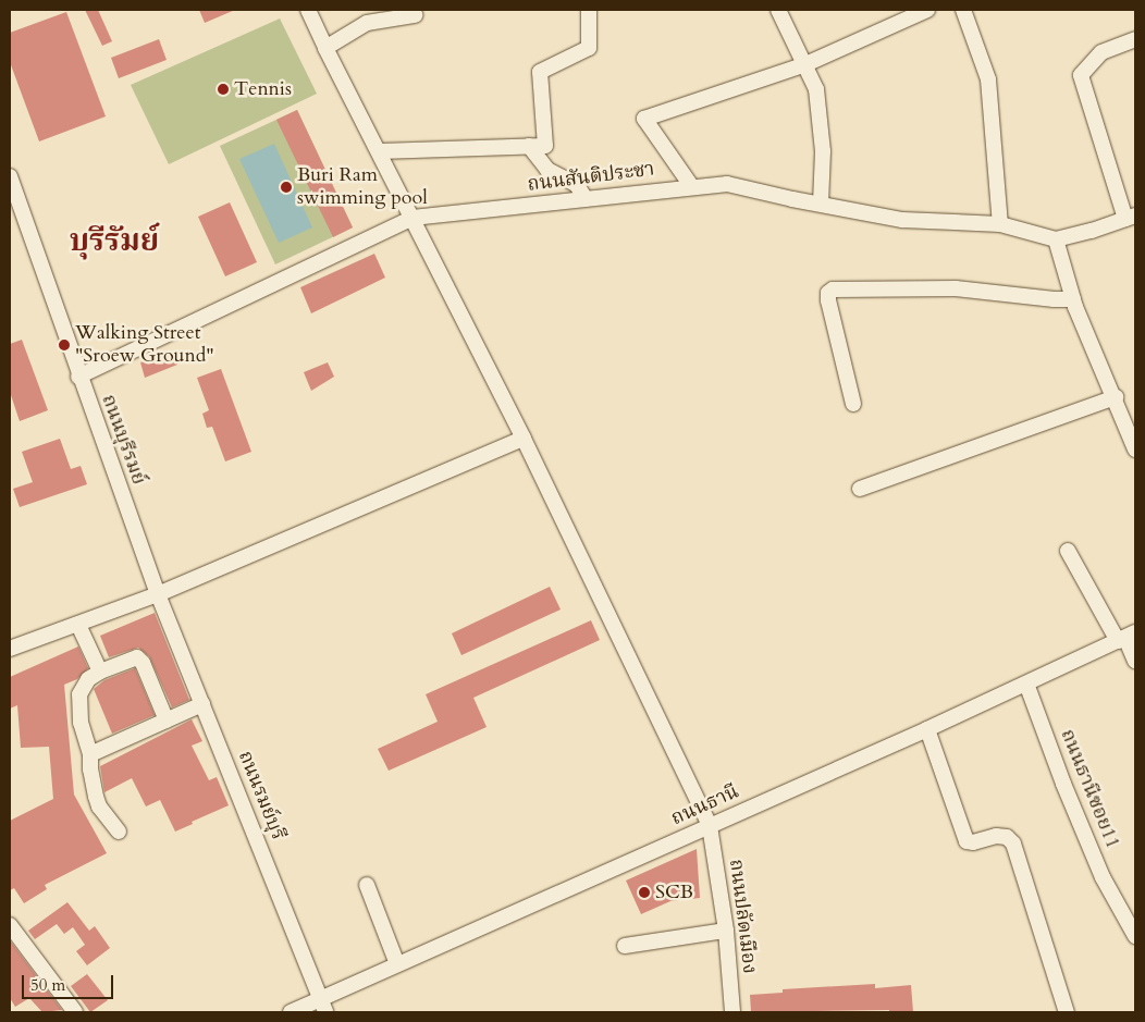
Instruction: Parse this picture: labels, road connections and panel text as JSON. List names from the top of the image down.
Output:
{
  "streets": {
    "street": [
      "ถนนสันติประชา",
      "ถนนบุรีรมย์",
      "ถนนธานีซอย11",
      "ถนนรมย์บุรี",
      "ถนนธานี",
      "ถนนปลัดเมือง"
    ]
  },
  "crossings": [
    ["ถนนสันติประชา", "ถนนบุรีรมย์"],
    ["ถนนสันติประชา", "ถนนปลัดเมือง"],
    ["ถนนบุรีรมย์", "ถนนรมย์บุรี"],
    ["ถนนธานีซอย11", "ถนนธานี"],
    ["ถนนรมย์บุรี", "ถนนธานี"],
    ["ถนนธานี", "ถนนปลัดเมือง"]
  ],
  "districts": ["บุรีรัมย์"],
  "places": [
    "Tennis",
    "Buri Ram swimming pool",
    "Walking Street \"Sroew Ground\"",
    "SCB"
  ],
  "scale_bar": "50 m"
}
